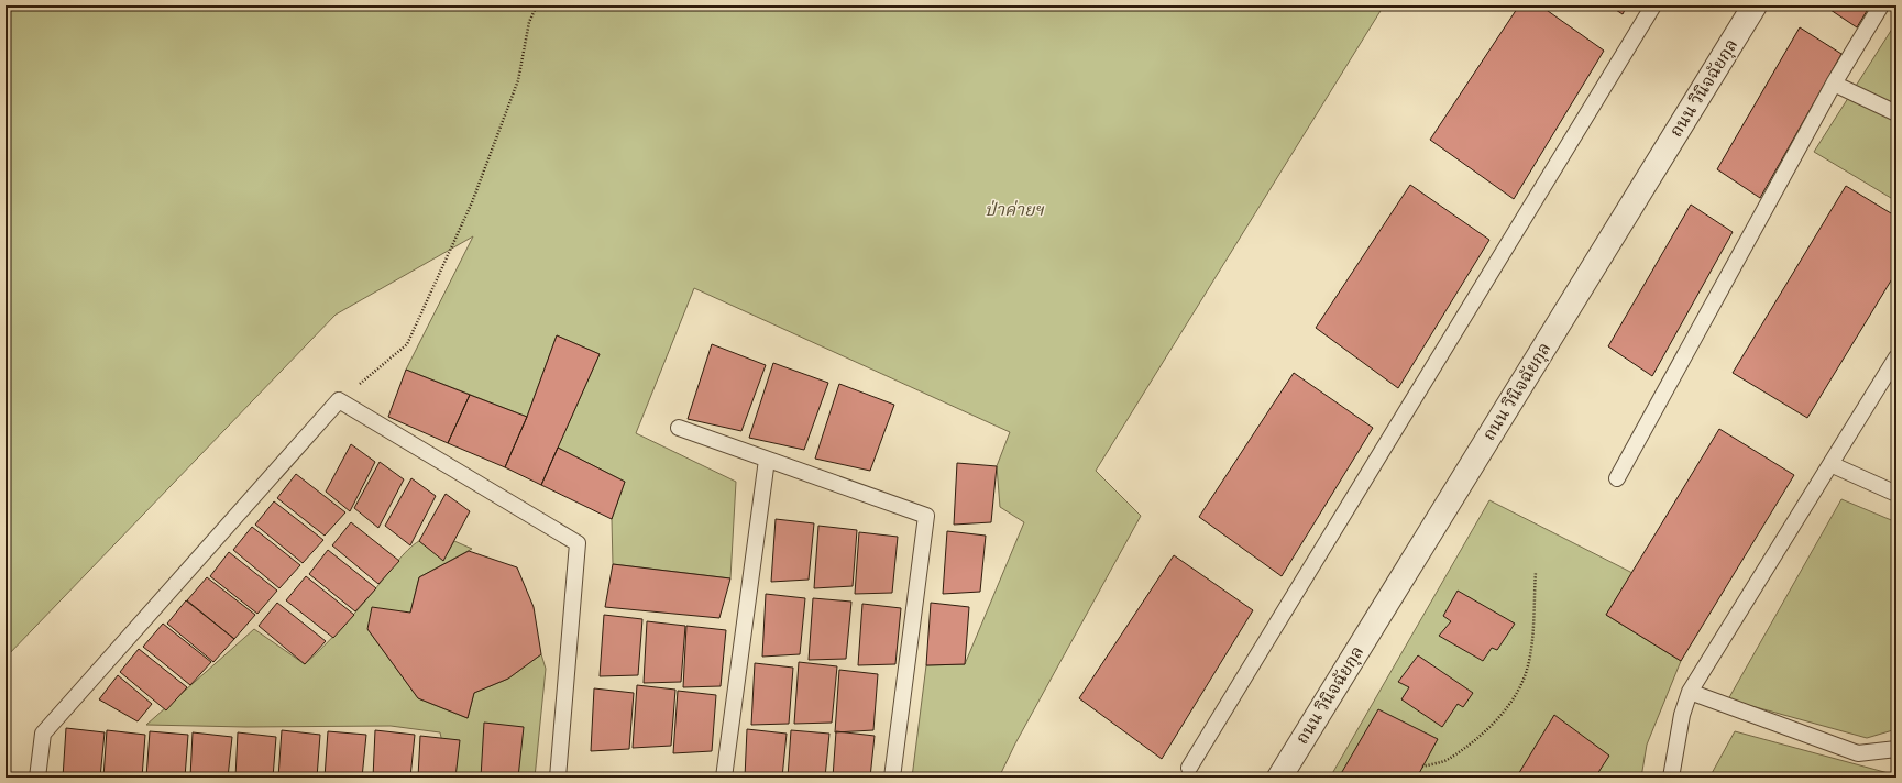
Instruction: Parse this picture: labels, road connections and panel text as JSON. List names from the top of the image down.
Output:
{
  "streets": {
    "street": ["ถนน วินิจฉัยกุล"]
  },
  "parks": ["ป่าค่ายฯ"]
}
